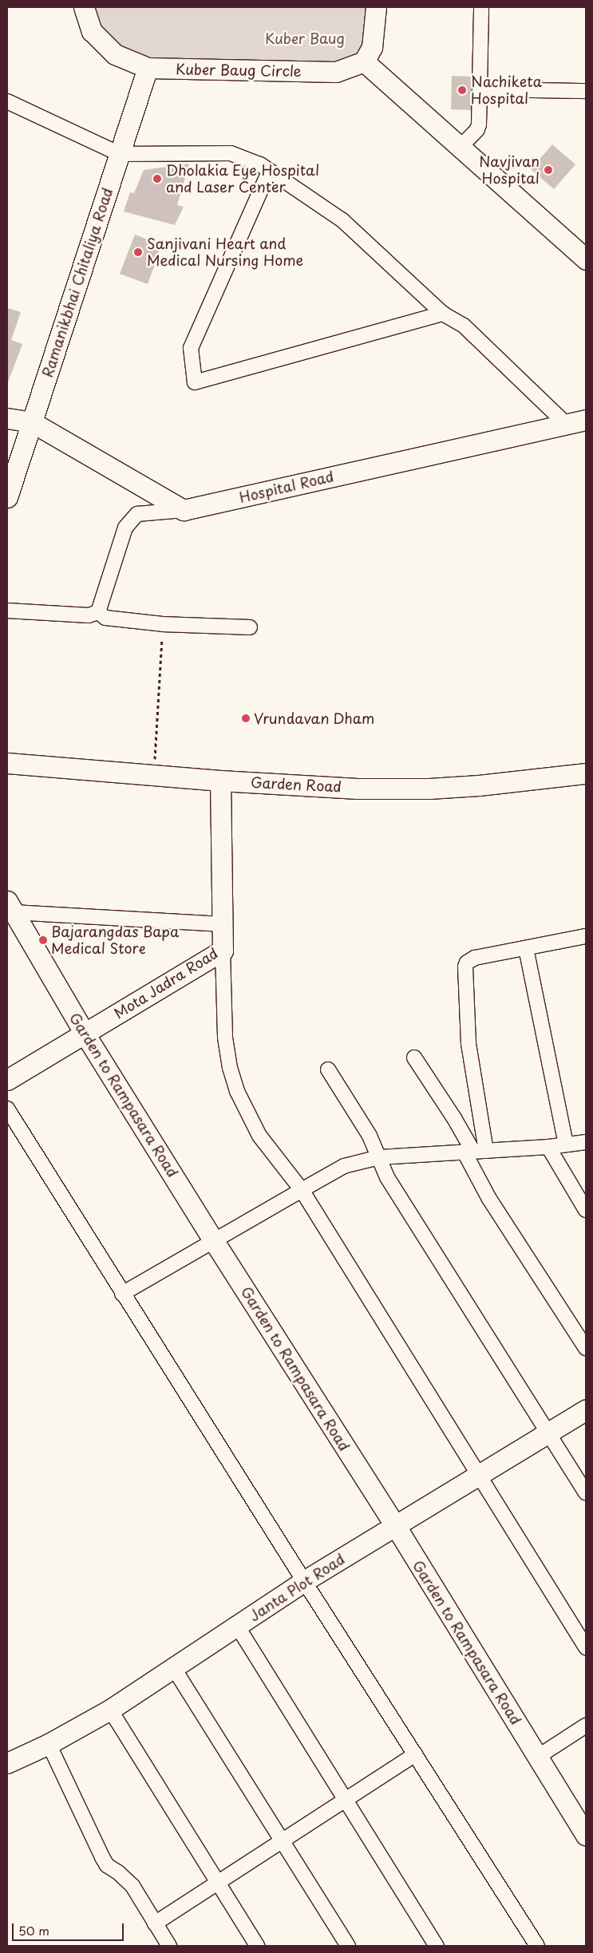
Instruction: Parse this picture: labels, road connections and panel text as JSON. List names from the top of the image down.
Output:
{
  "streets": {
    "main road": [
      "Kuber Baug Circle",
      "Ramanikbhai Chitaliya Road",
      "Hospital Road",
      "Garden Road",
      "Mota Jadra Road",
      "Garden to Rampasara Road",
      "Janta Plot Road"
    ]
  },
  "crossings": [
    ["Kuber Baug Circle", "Ramanikbhai Chitaliya Road"],
    ["Garden Road", "Mota Jadra Road"],
    ["Mota Jadra Road", "Garden to Rampasara Road"],
    ["Garden to Rampasara Road", "Janta Plot Road"]
  ],
  "parks": ["Kuber Baug"],
  "places": [
    "Nachiketa Hospital",
    "Navjivan Hospital",
    "Dholakia Eye Hospital and Laser Center",
    "Sanjivani Heart and Medical Nursing Home",
    "Vrundavan Dham",
    "Bajarangdas Bapa Medical Store"
  ],
  "scale_bar": "50 m"
}
